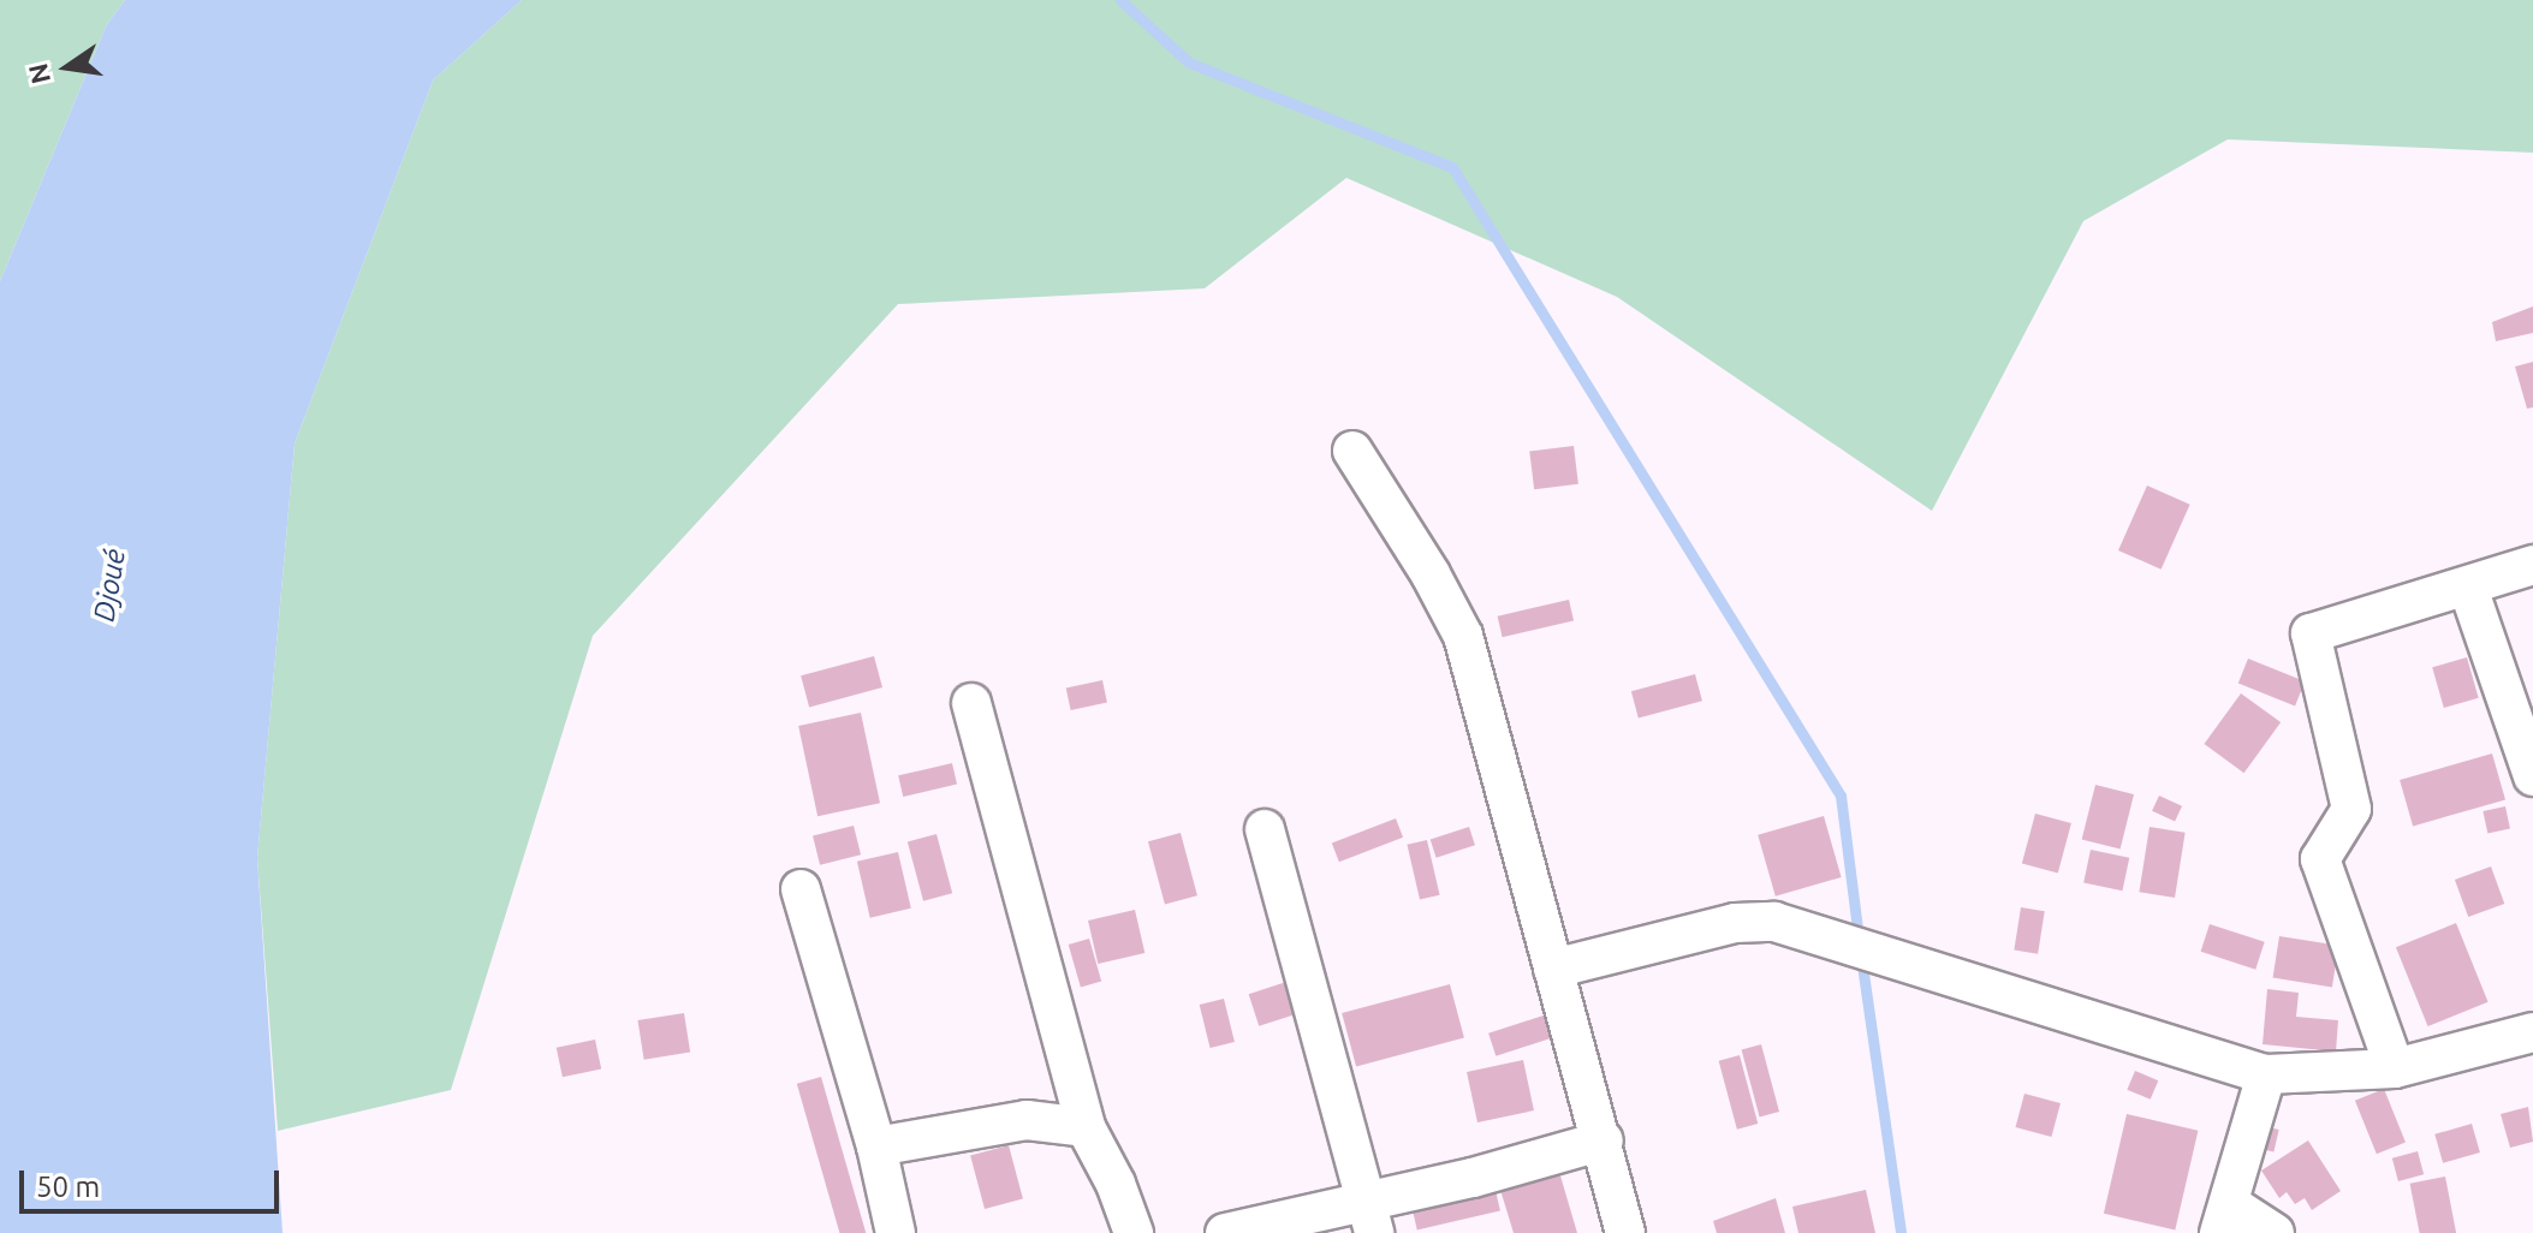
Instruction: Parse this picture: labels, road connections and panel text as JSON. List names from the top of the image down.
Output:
{
  "water": ["Djoué"],
  "scale_bar": "50 m",
  "north": "left"
}
